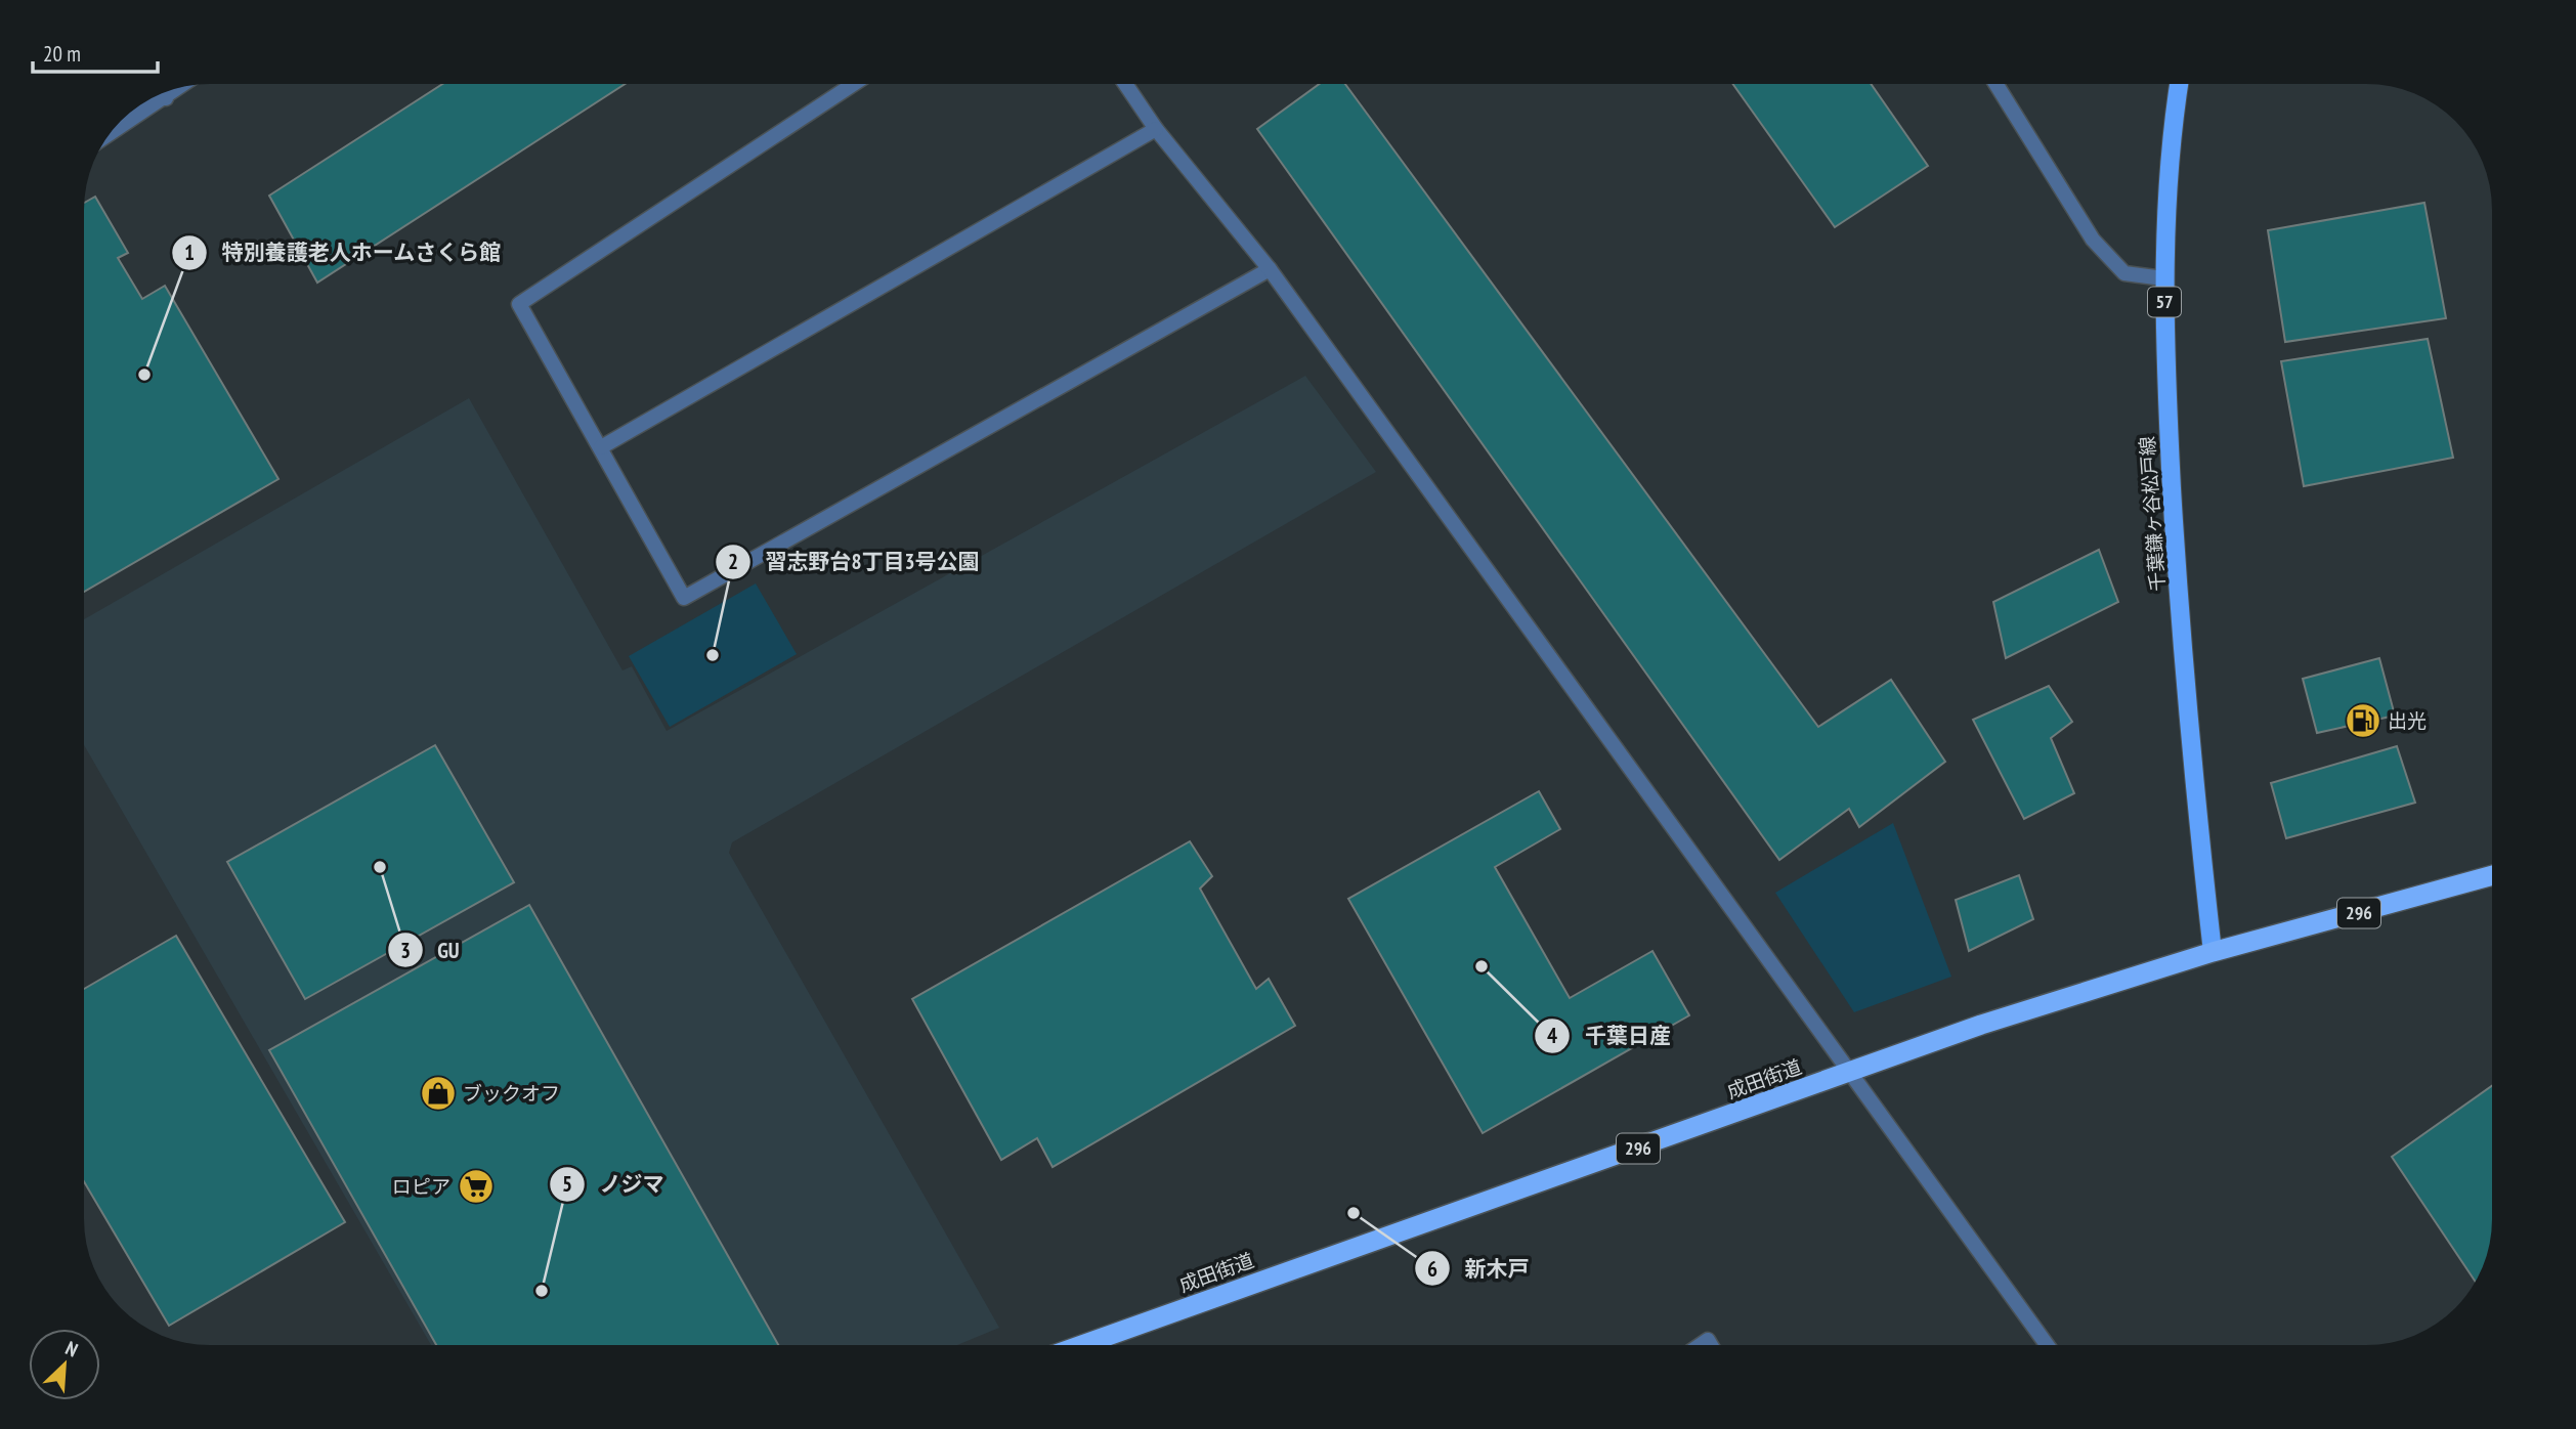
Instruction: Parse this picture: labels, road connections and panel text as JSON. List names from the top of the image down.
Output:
{
  "streets": {
    "highway": ["296", "成田街道"],
    "main road": ["57", "千葉鎌ヶ谷松戸線"]
  },
  "crossings": [
    ["千葉鎌ヶ谷松戸線", "成田街道"]
  ],
  "places": {
    "other": [
      "特別養護老人ホームさくら館",
      "習志野台8丁目3号公園",
      "GU",
      "千葉日産",
      "新木戸",
      "ノジマ"
    ],
    "fuel station": ["出光"],
    "shop": ["ブックオフ"],
    "supermarket": ["ロピア"]
  },
  "scale_bar": "20 m",
  "north": "top right"
}
